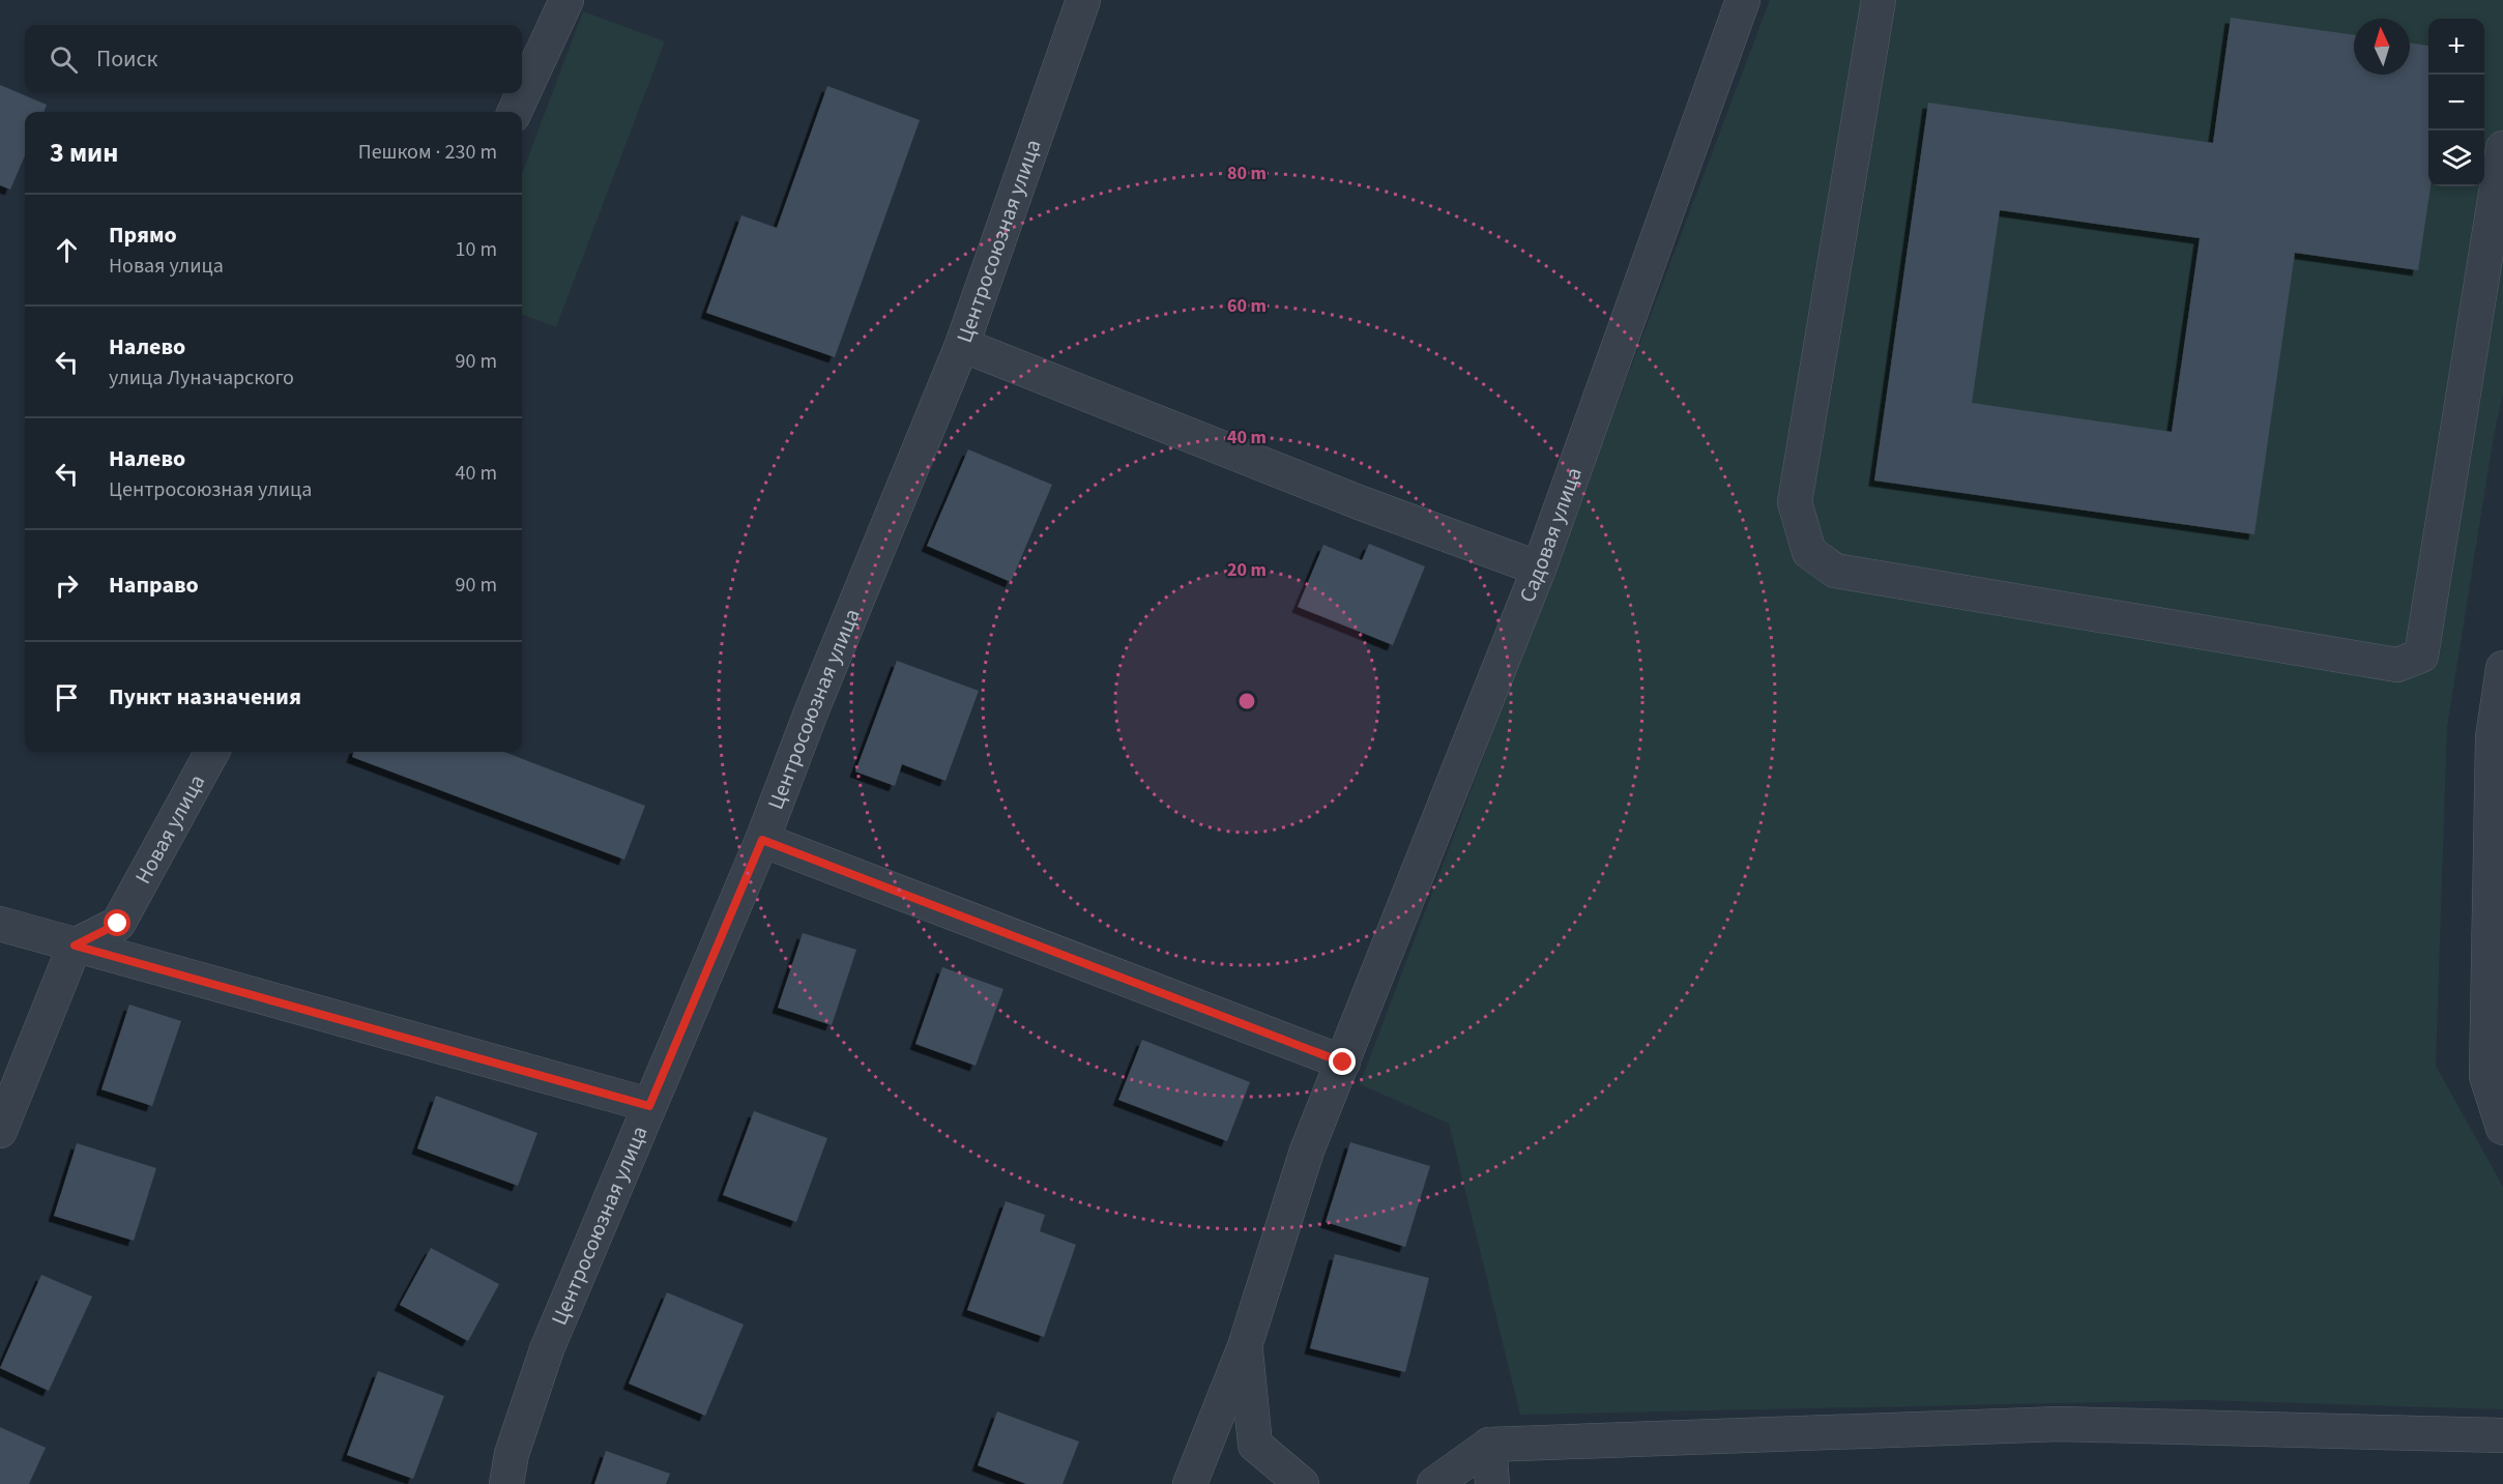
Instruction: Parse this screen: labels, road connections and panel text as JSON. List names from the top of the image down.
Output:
{
  "streets": {
    "street": ["Центросоюзная улица", "Садовая улица", "Новая улица"]
  },
  "north": "top",
  "page": {
    "map_buttons": ["+", "−"],
    "search": "Поиск",
    "heading": ["3 мин", "Пешком · 230 m"],
    "list": [
      ["Прямо", "Новая улица", "10 m"],
      ["Налево", "улица Луначарского", "90 m"],
      ["Налево", "Центросоюзная улица", "40 m"],
      ["Направо", "90 m"],
      "Пункт назначения"
    ]
  },
  "rings": [
    "80 m",
    "60 m",
    "40 m",
    "20 m"
  ]
}
